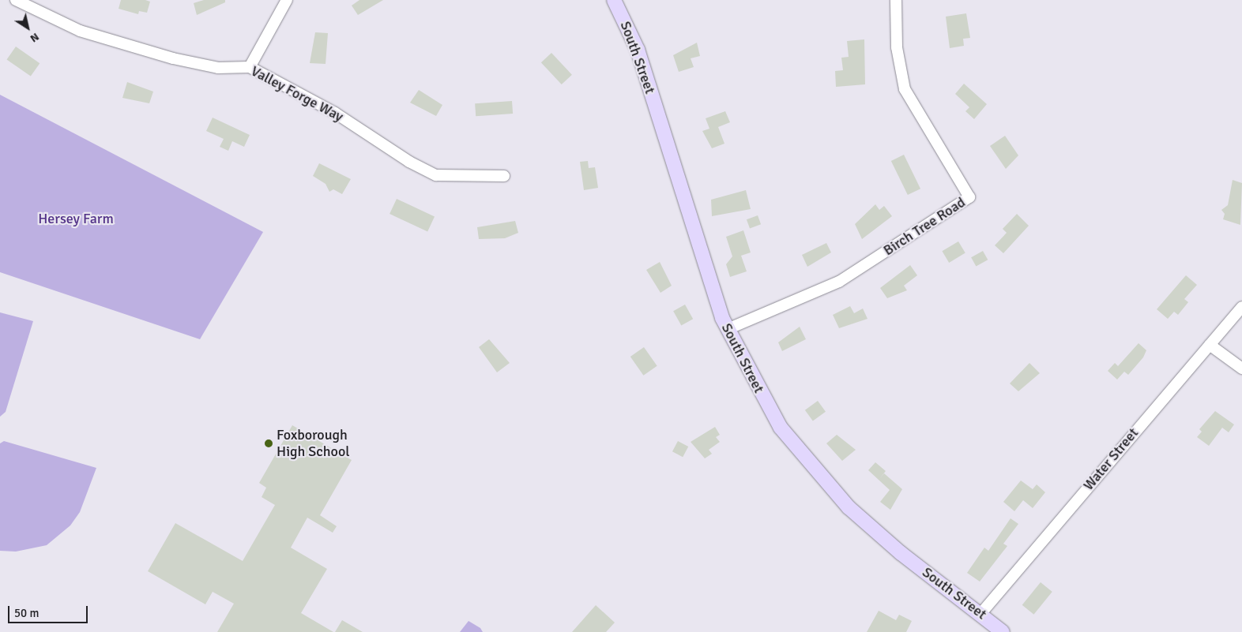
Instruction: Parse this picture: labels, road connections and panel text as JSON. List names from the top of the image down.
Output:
{
  "streets": {
    "main road": ["South Street"],
    "street": ["Valley Forge Way", "Birch Tree Road", "Water Street"]
  },
  "crossings": [
    ["South Street", "Birch Tree Road"],
    ["South Street", "Water Street"]
  ],
  "parks": ["Hersey Farm"],
  "places": ["Foxborough High School"],
  "scale_bar": "50 m",
  "north": "bottom right"
}
